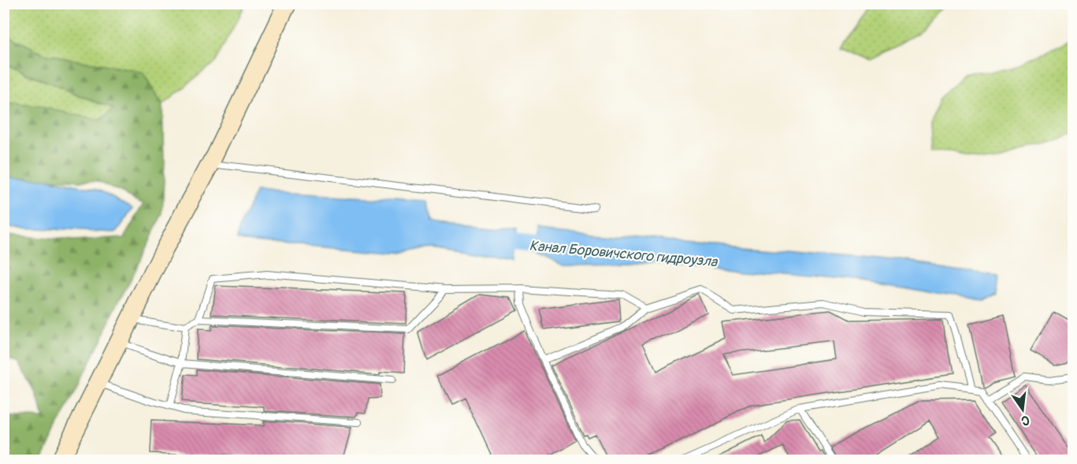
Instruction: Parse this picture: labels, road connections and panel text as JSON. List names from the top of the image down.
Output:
{
  "water": ["Канал Боровичского гидроузла"],
  "north": "bottom"
}
